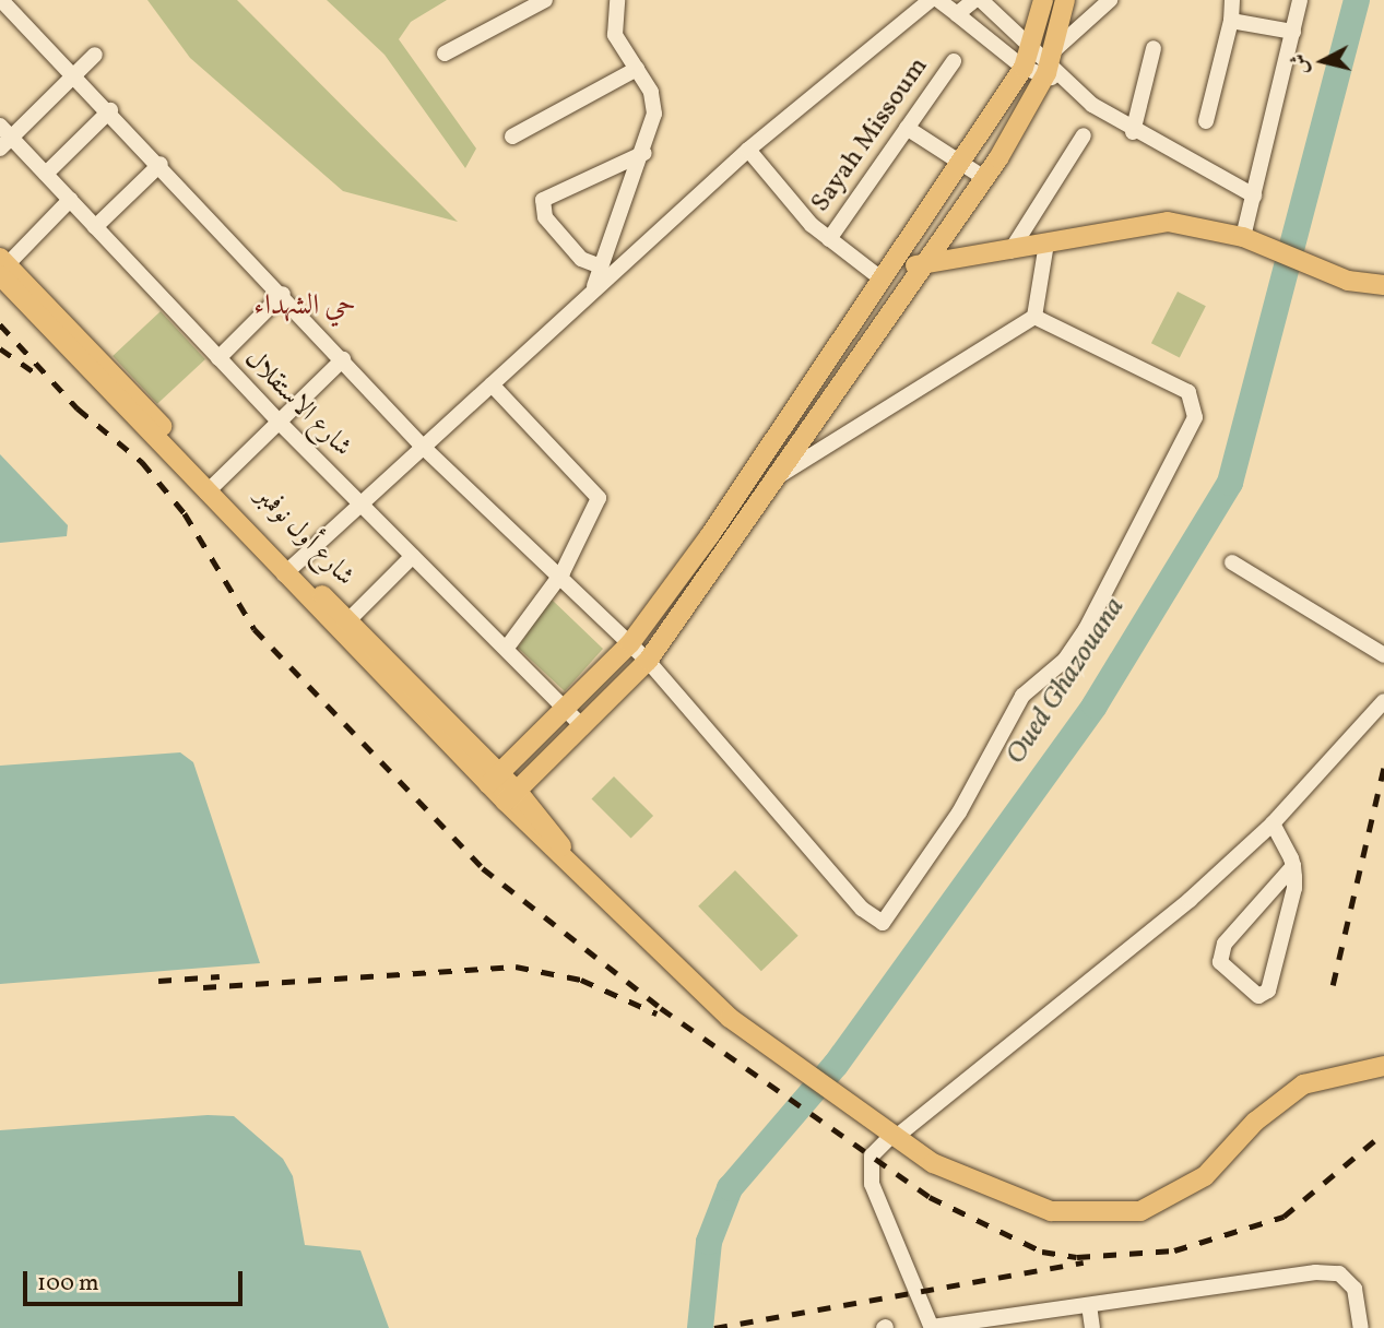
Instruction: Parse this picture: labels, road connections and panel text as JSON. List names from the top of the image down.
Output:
{
  "streets": {
    "main road": ["شارع أول نوفمبر"],
    "street": ["Sayah Missoum", "شارع الاستقلال"]
  },
  "crossings": [
    ["Sayah Missoum", "شارع الاستقلال"],
    ["Sayah Missoum", "شارع أول نوفمبر"]
  ],
  "districts": ["حي الشهداء"],
  "water": ["Oued Ghazouana"],
  "scale_bar": "100 m",
  "north": "left"
}
